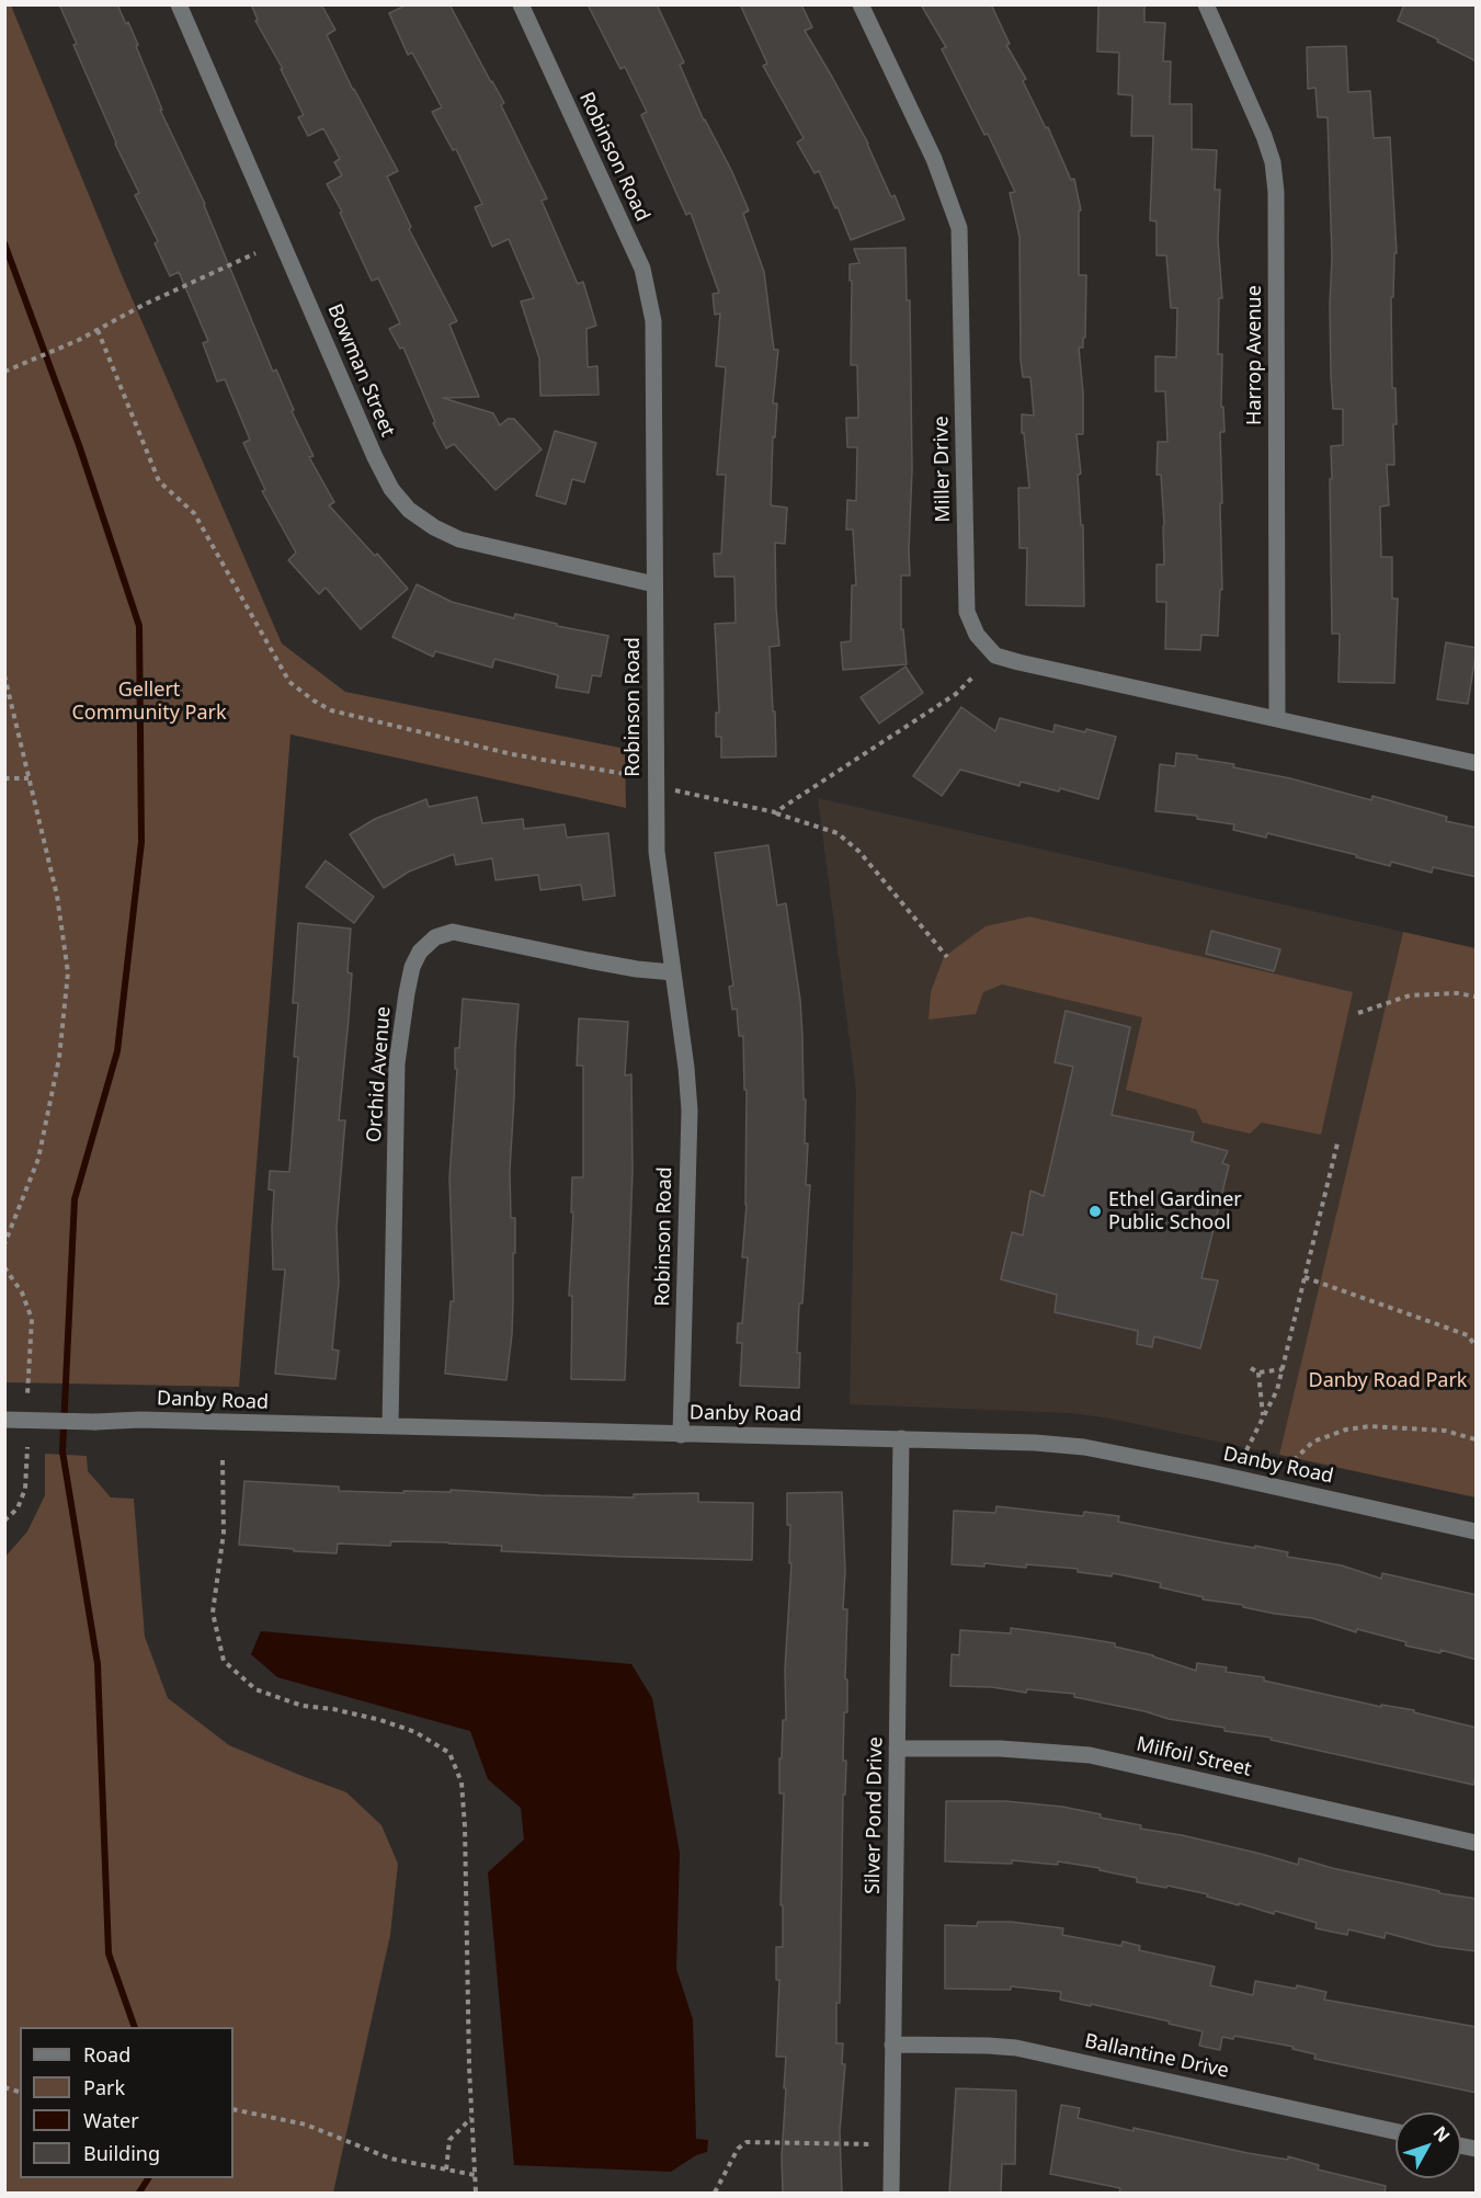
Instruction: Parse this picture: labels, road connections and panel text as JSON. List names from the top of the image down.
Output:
{
  "streets": {
    "street": [
      "Robinson Road",
      "Harrop Avenue",
      "Bowman Street",
      "Miller Drive",
      "Orchid Avenue",
      "Danby Road",
      "Milfoil Street",
      "Silver Pond Drive",
      "Ballantine Drive"
    ]
  },
  "crossings": [
    ["Robinson Road", "Bowman Street"],
    ["Robinson Road", "Orchid Avenue"],
    ["Robinson Road", "Danby Road"],
    ["Harrop Avenue", "Miller Drive"],
    ["Orchid Avenue", "Danby Road"],
    ["Danby Road", "Silver Pond Drive"],
    ["Milfoil Street", "Silver Pond Drive"],
    ["Silver Pond Drive", "Ballantine Drive"]
  ],
  "parks": ["Gellert Community Park", "Danby Road Park"],
  "places": ["Ethel Gardiner Public School"],
  "legend": [
    "Road",
    "Park",
    "Water",
    "Building"
  ],
  "north": "top right"
}
